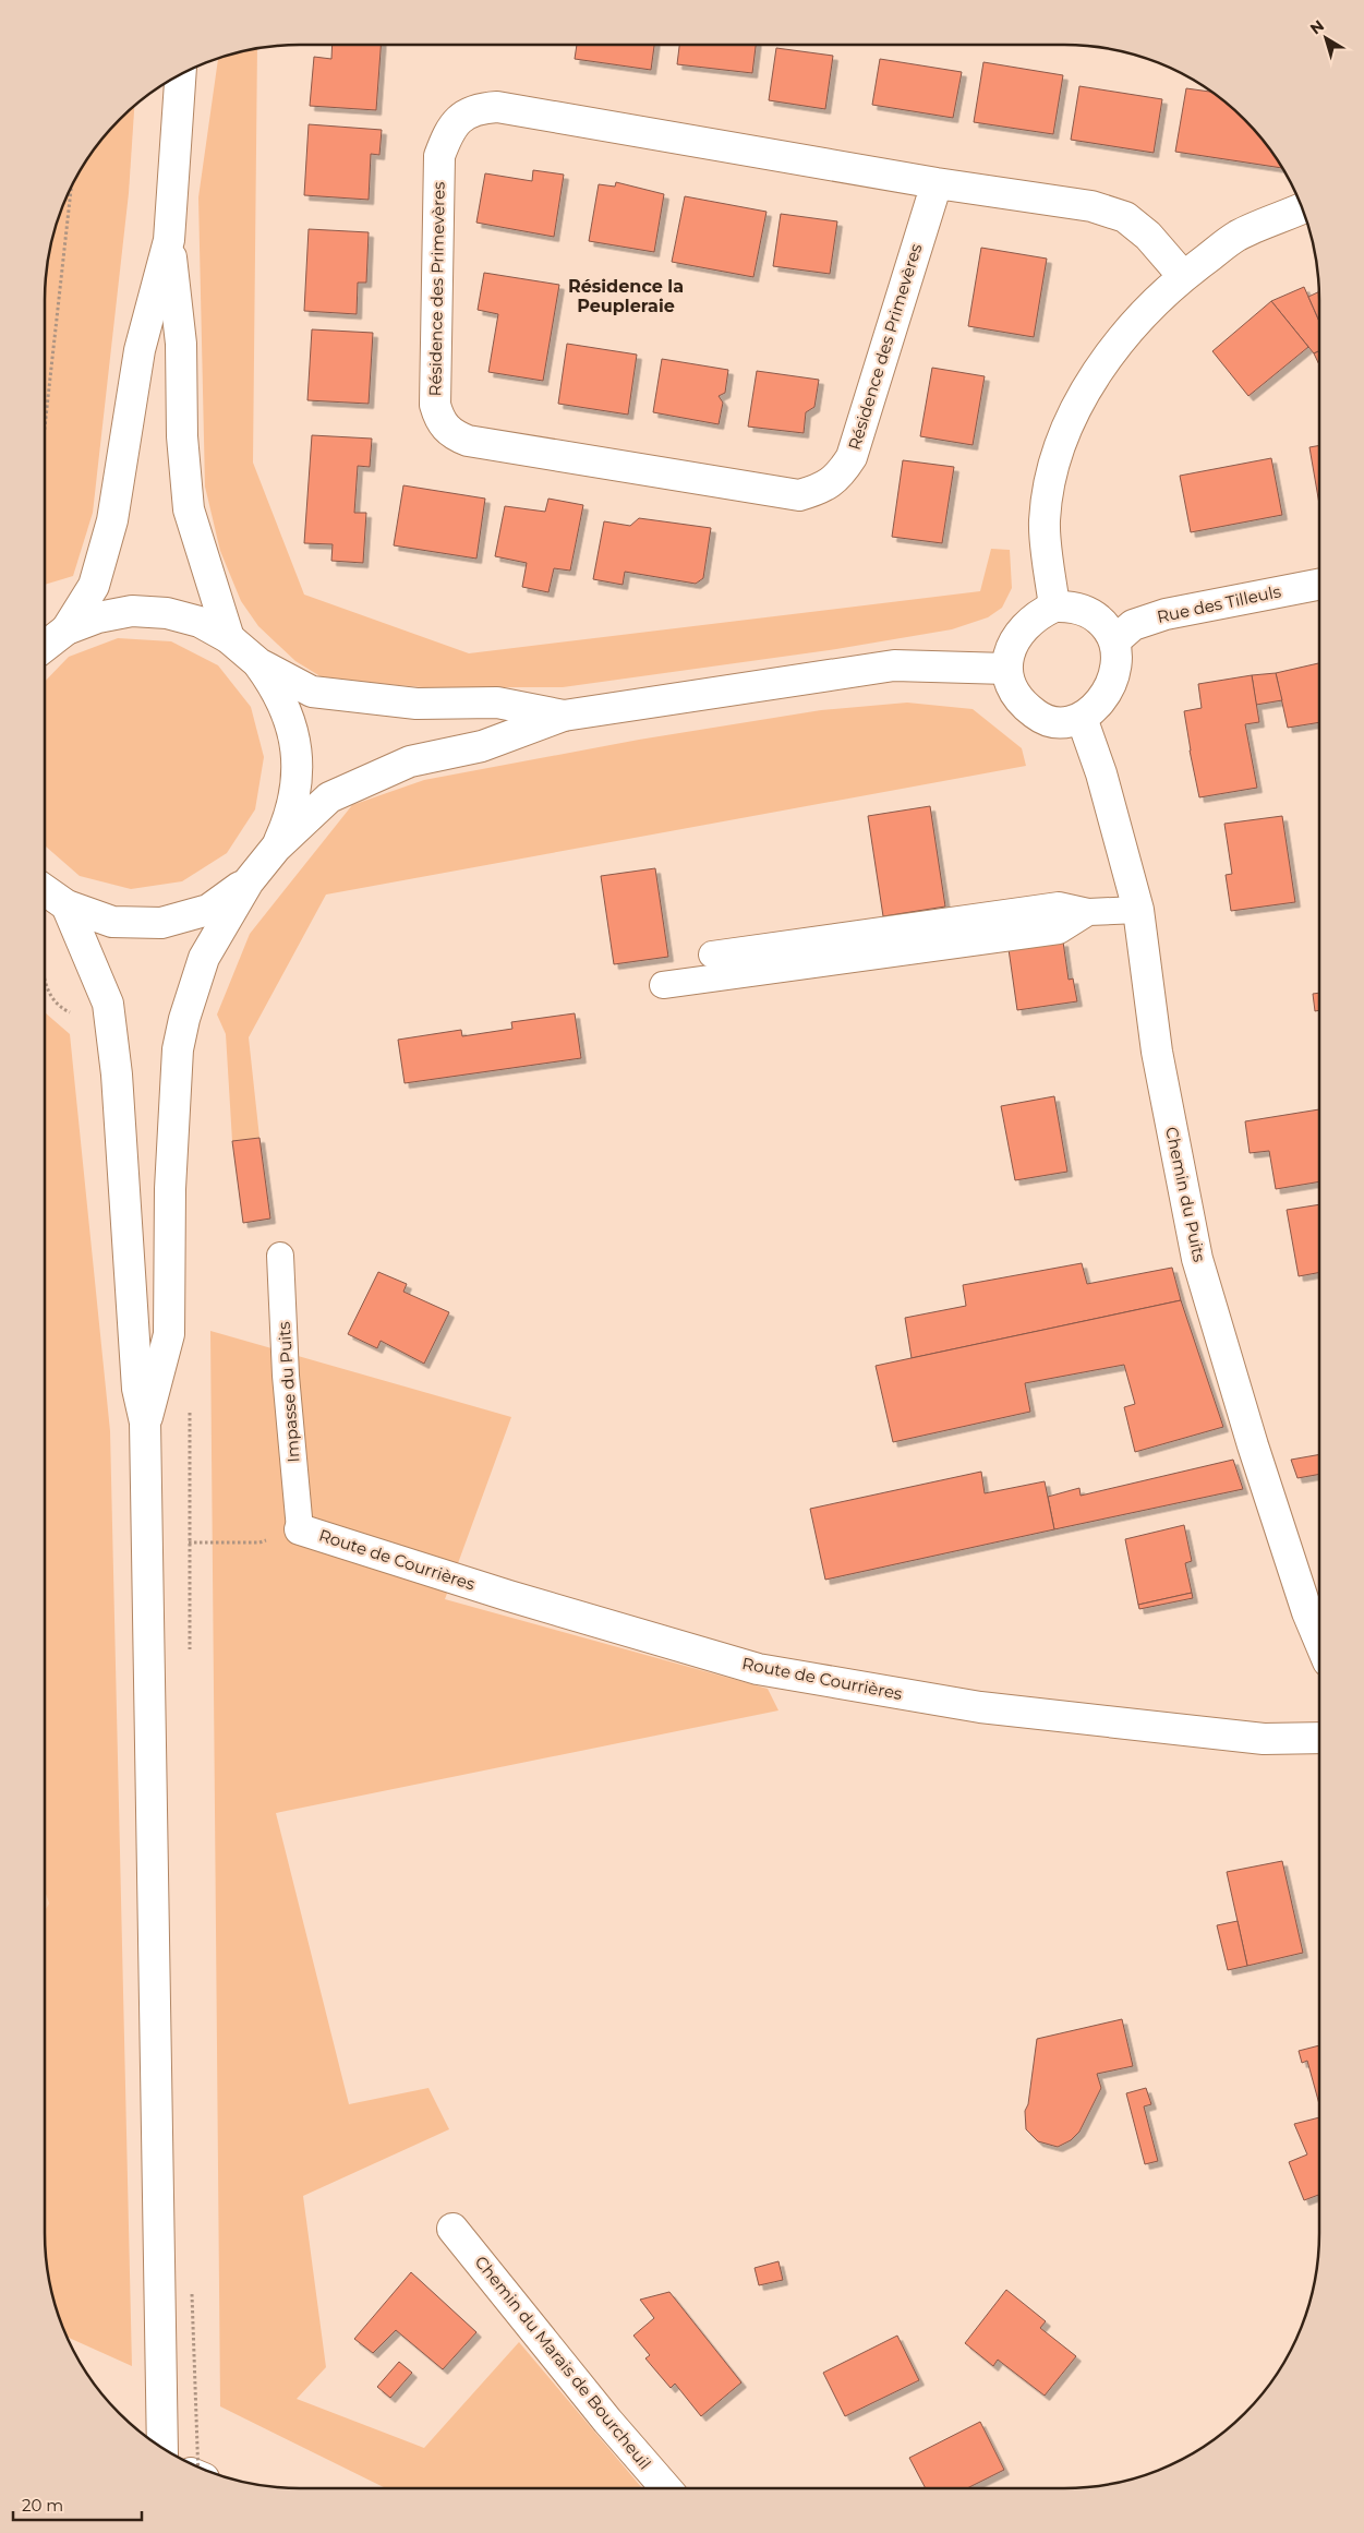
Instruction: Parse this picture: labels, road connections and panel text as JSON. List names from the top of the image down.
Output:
{
  "streets": {
    "main road": [
      "Résidence des Primevères",
      "Rue des Tilleuls",
      "Chemin du Puits",
      "Route de Courrières",
      "Chemin du Marais de Bourcheuil"
    ],
    "lane": ["Impasse du Puits"]
  },
  "crossings": [
    ["Rue des Tilleuls", "Chemin du Puits"],
    ["Impasse du Puits", "Route de Courrières"]
  ],
  "districts": ["Résidence la Peupleraie"],
  "scale_bar": "20 m",
  "north": "top left"
}
